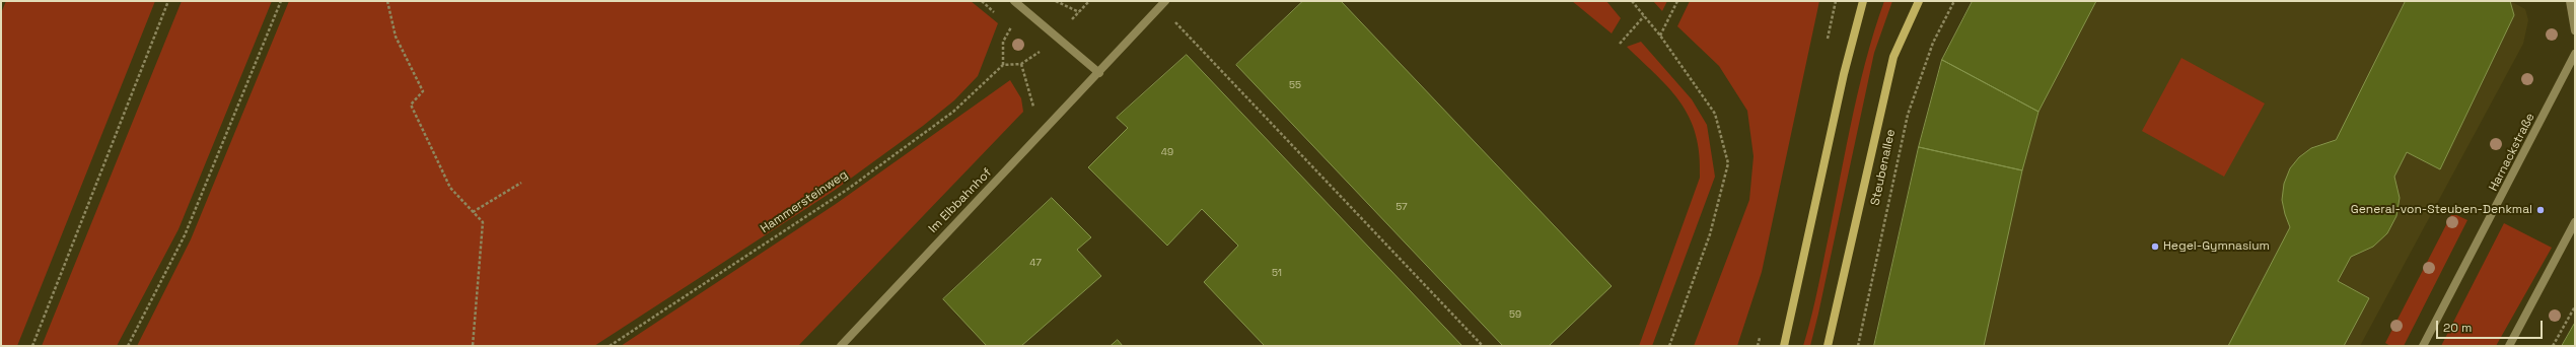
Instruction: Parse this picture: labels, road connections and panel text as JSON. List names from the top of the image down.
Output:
{
  "streets": {
    "main road": ["Steubenallee"],
    "street": ["Harnackstraße", "Im Elbbahnhof"],
    "path": ["Hammersteinweg"]
  },
  "places": ["General-von-Steuben-Denkmal", "Hegel-Gymnasium"],
  "house_numbers": [
    "55",
    "49",
    "57",
    "47",
    "51",
    "59"
  ],
  "scale_bar": "20 m"
}
